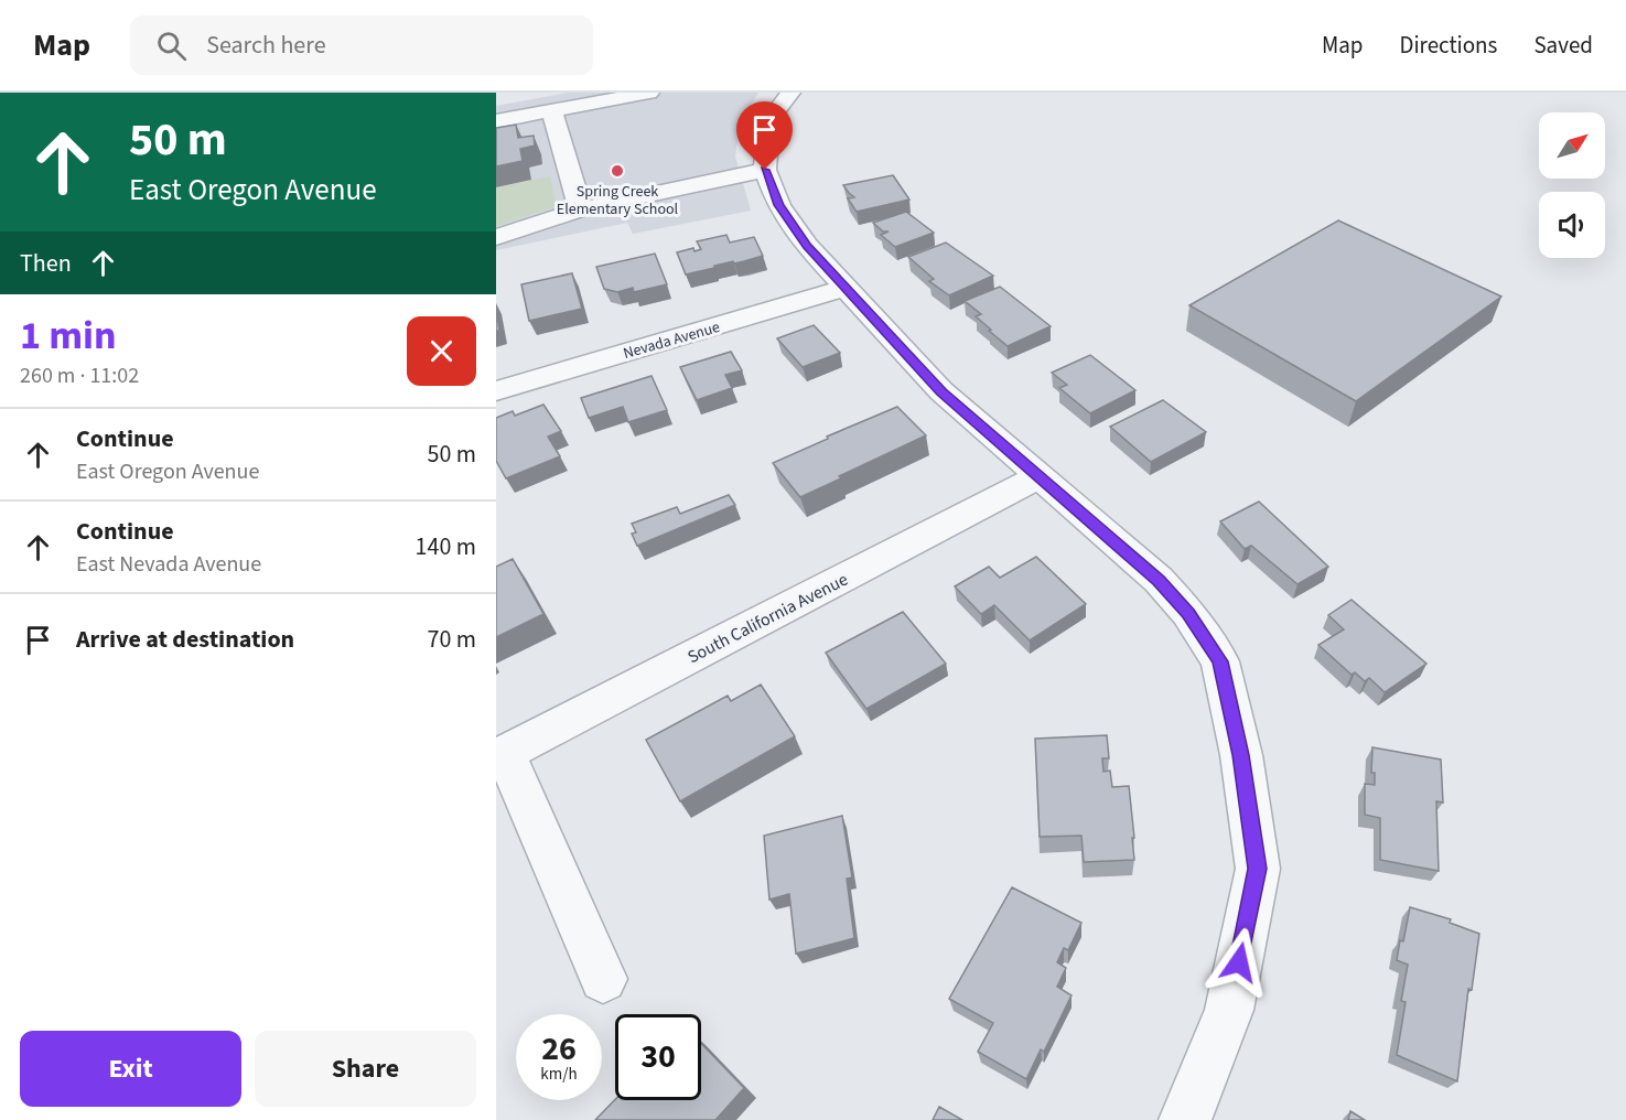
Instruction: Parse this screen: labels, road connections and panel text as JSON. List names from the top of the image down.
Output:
{
  "streets": {
    "street": ["Nevada Avenue", "South California Avenue"]
  },
  "places": ["Spring Creek Elementary School"],
  "north": "top right",
  "page": {
    "header": "Map",
    "search": "Search here",
    "nav": ["Map", "Directions", "Saved"],
    "turn": ["50 m", "East Oregon Avenue"],
    "then": "Then",
    "heading": ["1 min", "260 m · 11:02"],
    "list": [
      {
        "name": "Continue",
        "note": "East Oregon Avenue",
        "value": "50 m"
      },
      {
        "name": "Continue",
        "note": "East Nevada Avenue",
        "value": "140 m"
      },
      {
        "name": "Arrive at destination",
        "value": "70 m"
      }
    ],
    "speed": "26 km/h",
    "limit": "30",
    "buttons": ["Exit", "Share"]
  }
}
